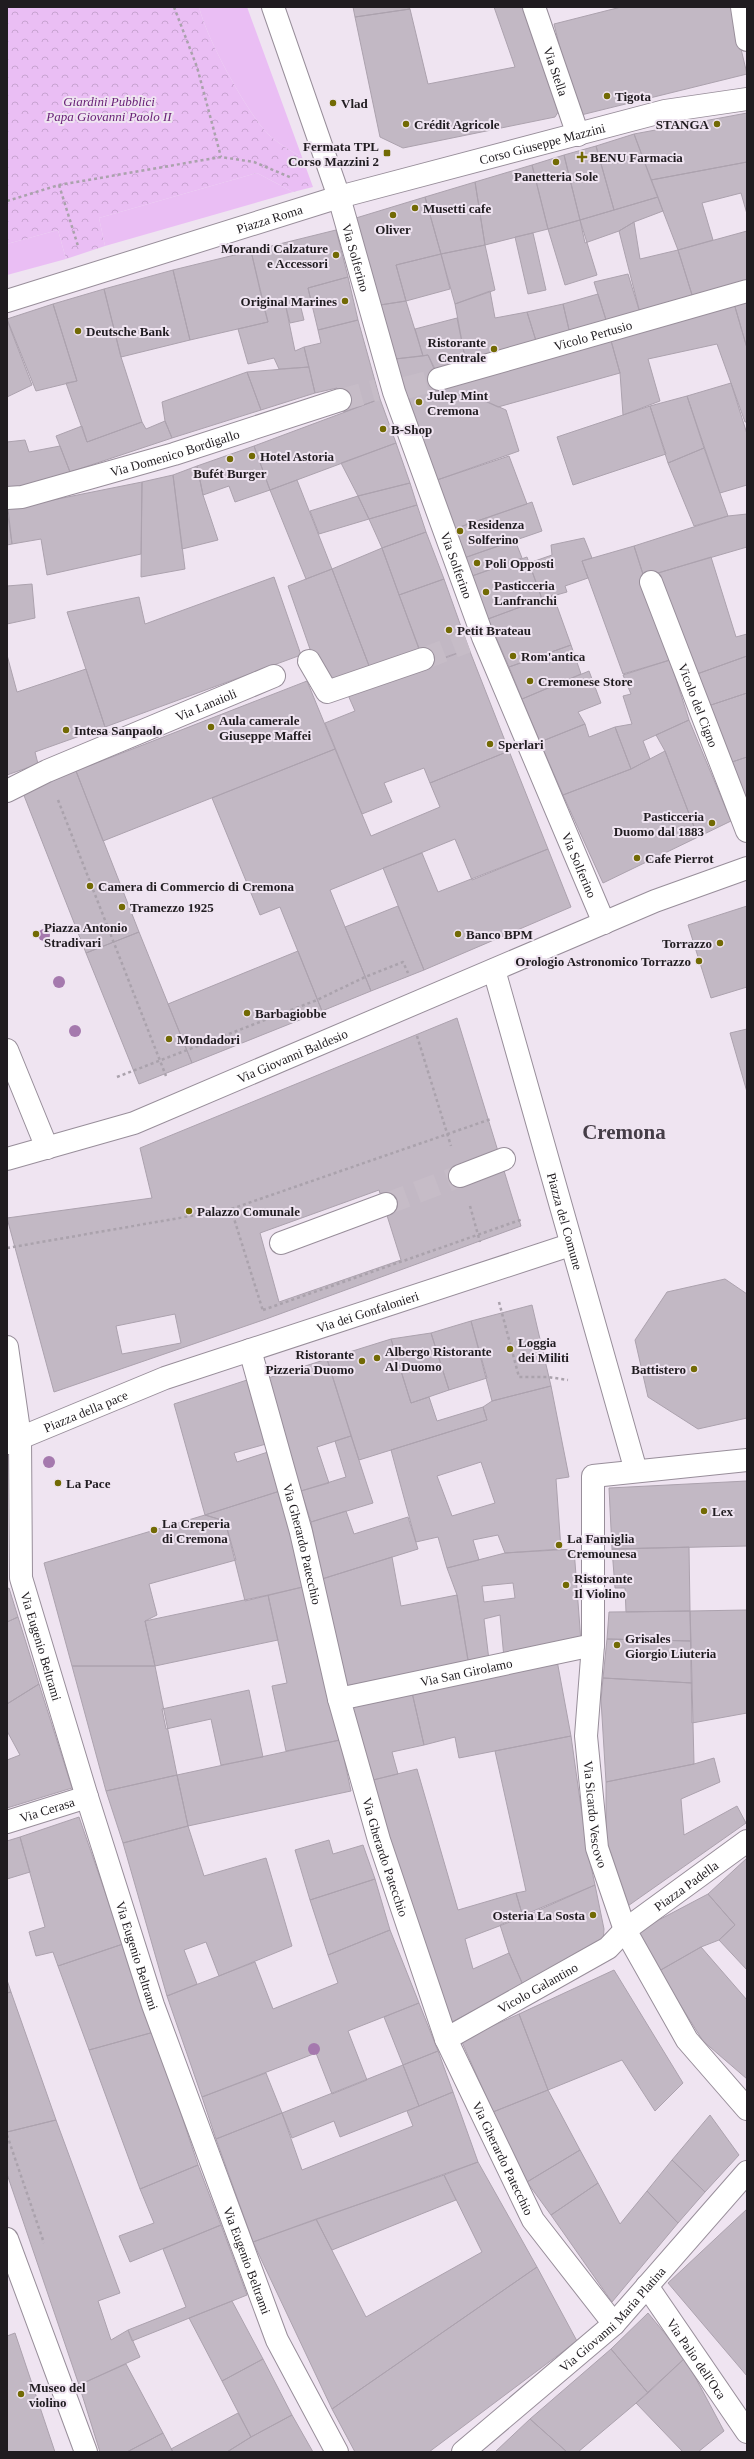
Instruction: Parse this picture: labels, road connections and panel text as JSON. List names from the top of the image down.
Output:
{
  "streets": {
    "street": [
      "Via Stella",
      "Corso Giuseppe Mazzini",
      "Piazza Roma",
      "Via Solferino",
      "Vicolo Pertusio",
      "Via Domenico Bordigallo",
      "Via Lanaioli",
      "Vicolo del Cigno",
      "Via Giovanni Baldesio",
      "Piazza del Comune",
      "Via dei Gonfalonieri",
      "Piazza della pace",
      "Via Gherardo Patecchio",
      "Via Eugenio Beltrami",
      "Via San Girolamo",
      "Via Cerasa",
      "Via Sicardo Vescovo",
      "Piazza Padella",
      "Vicolo Galantino",
      "Via Giovanni Maria Platina",
      "Via Palio dell'Oca"
    ]
  },
  "crossings": [
    ["Via Stella", "Corso Giuseppe Mazzini"],
    ["Corso Giuseppe Mazzini", "Piazza Roma"],
    ["Corso Giuseppe Mazzini", "Via Solferino"],
    ["Piazza Roma", "Via Solferino"],
    ["Via Giovanni Baldesio", "Piazza del Comune"],
    ["Piazza del Comune", "Via dei Gonfalonieri"],
    ["Piazza del Comune", "Via Sicardo Vescovo"],
    ["Via dei Gonfalonieri", "Piazza della pace"],
    ["Via dei Gonfalonieri", "Via Gherardo Patecchio"],
    ["Piazza della pace", "Via Eugenio Beltrami"],
    ["Via Gherardo Patecchio", "Via San Girolamo"],
    ["Via Gherardo Patecchio", "Vicolo Galantino"],
    ["Via Gherardo Patecchio", "Via Giovanni Maria Platina"],
    ["Via Eugenio Beltrami", "Via Cerasa"],
    ["Via San Girolamo", "Via Sicardo Vescovo"],
    ["Via Sicardo Vescovo", "Piazza Padella"],
    ["Via Sicardo Vescovo", "Vicolo Galantino"],
    ["Piazza Padella", "Vicolo Galantino"],
    ["Via Giovanni Maria Platina", "Via Palio dell'Oca"]
  ],
  "districts": ["Cremona"],
  "parks": ["Giardini Pubblici Papa Giovanni Paolo II"],
  "places": {
    "other": [
      "Tigota",
      "Vlad",
      "Crédit Agricole",
      "STANGA",
      "Panetteria Sole",
      "Musetti cafe",
      "Oliver",
      "Morandi Calzature e Accessori",
      "Original Marines",
      "Deutsche Bank",
      "Ristorante Centrale",
      "Julep Mint Cremona",
      "B-Shop",
      "Hotel Astoria",
      "Bufét Burger",
      "Residenza Solferino",
      "Poli Opposti",
      "Pasticceria Lanfranchi",
      "Petit Brateau",
      "Rom'antica",
      "Cremonese Store",
      "Aula camerale Giuseppe Maffei",
      "Intesa Sanpaolo",
      "Sperlari",
      "Pasticceria Duomo dal 1883",
      "Cafe Pierrot",
      "Camera di Commercio di Cremona",
      "Tramezzo 1925",
      "Piazza Antonio Stradivari",
      "Banco BPM",
      "Torrazzo",
      "Orologio Astronomico Torrazzo",
      "Barbagiobbe",
      "Mondadori",
      "Palazzo Comunale",
      "Loggia dei Militi",
      "Albergo Ristorante Al Duomo",
      "Ristorante Pizzeria Duomo",
      "Battistero",
      "La Pace",
      "Lex",
      "La Creperia di Cremona",
      "La Famiglia Cremounesa",
      "Ristorante Il Violino",
      "Grisales Giorgio Liuteria",
      "Osteria La Sosta",
      "Museo del violino"
    ],
    "transit": ["Fermata TPL Corso Mazzini 2"],
    "health": ["BENU Farmacia"]
  }
}
